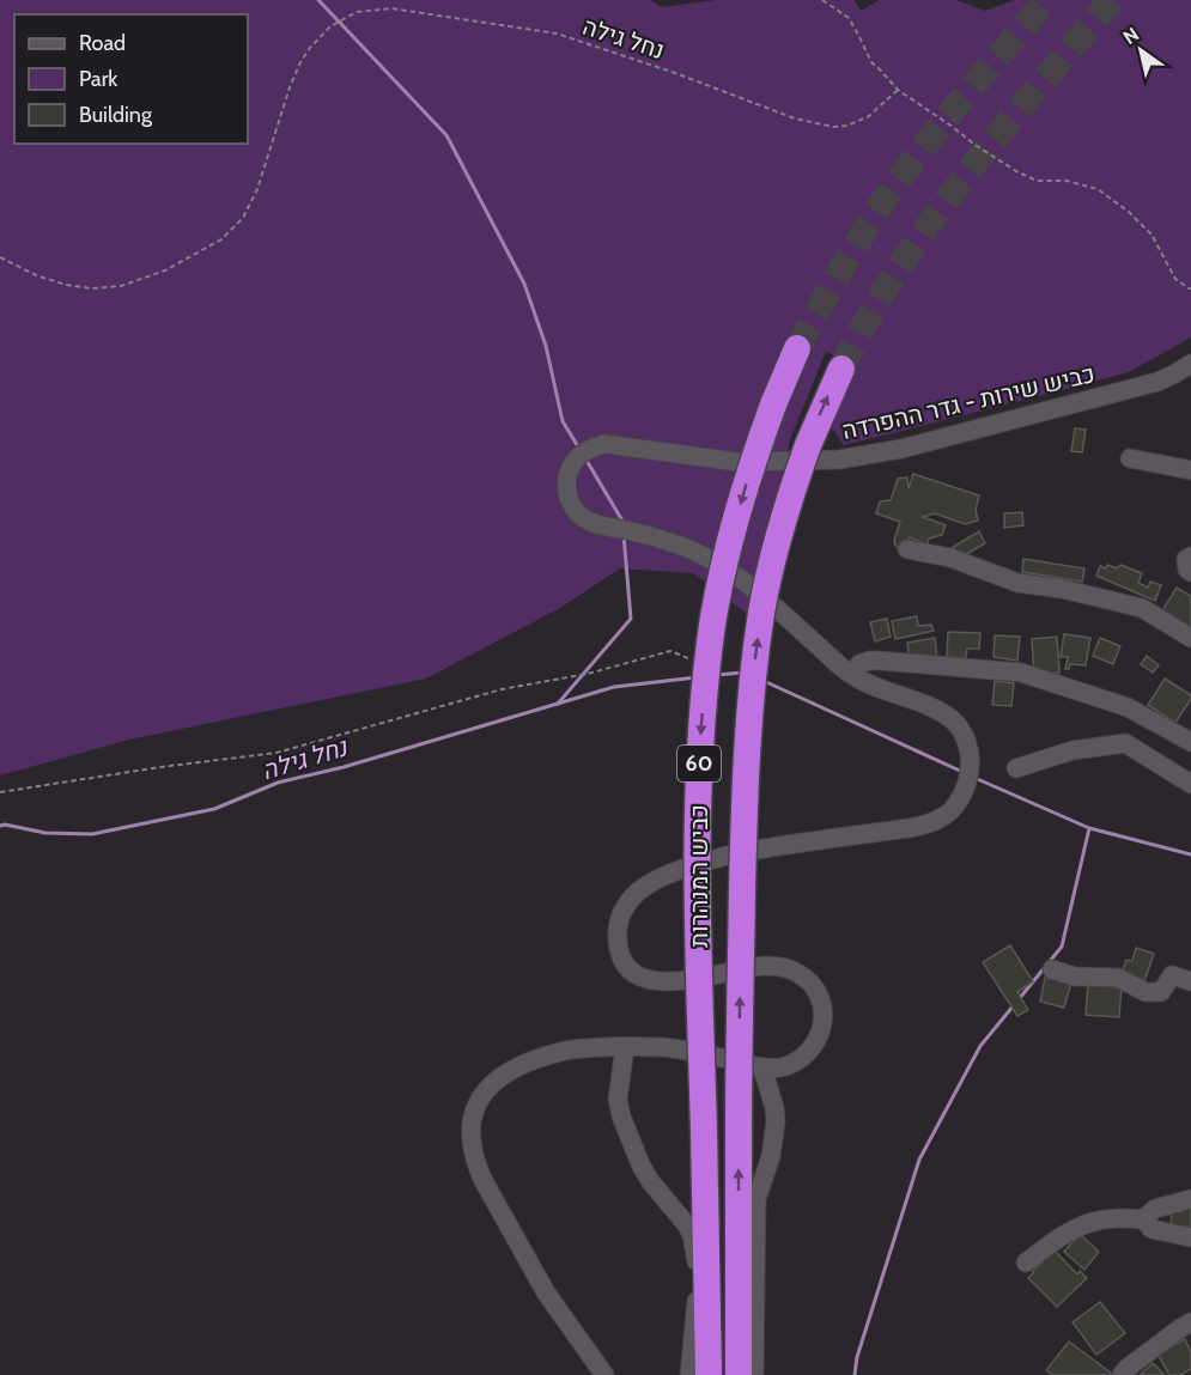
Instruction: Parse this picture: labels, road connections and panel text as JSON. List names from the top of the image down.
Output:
{
  "streets": {
    "highway": ["60", "כביש המנהרות"],
    "street": ["כביש שירות - גדר ההפרדה"],
    "path": ["נחל גילה"]
  },
  "water": ["נחל גילה"],
  "legend": ["Road", "Park", "Building"],
  "north": "top left"
}
